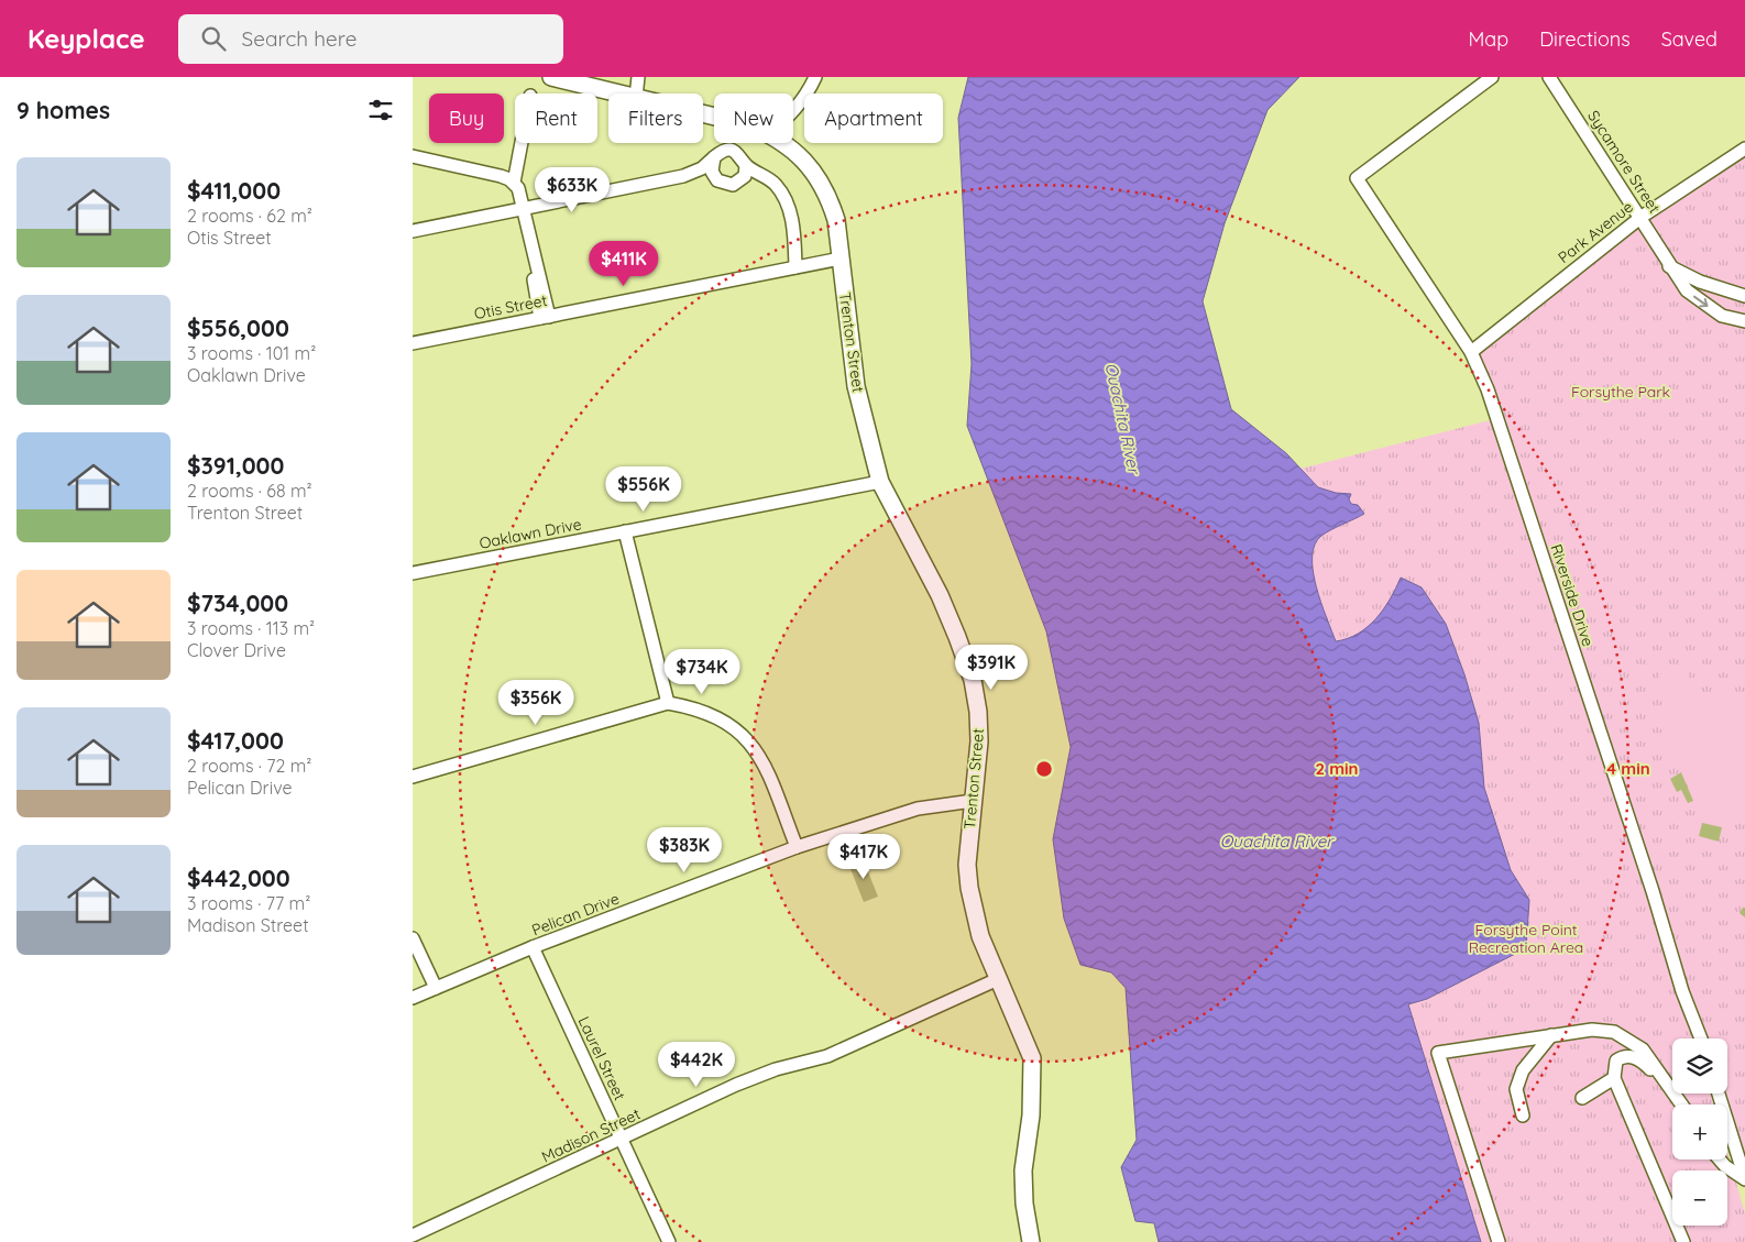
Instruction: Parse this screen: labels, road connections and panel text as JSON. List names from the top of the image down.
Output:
{
  "streets": {
    "street": [
      "Sycamore Street",
      "Park Avenue",
      "Otis Street",
      "Trenton Street",
      "Oaklawn Drive",
      "Riverside Drive",
      "Pelican Drive",
      "Laurel Street",
      "Madison Street"
    ]
  },
  "crossings": [
    ["Sycamore Street", "Park Avenue"],
    ["Park Avenue", "Riverside Drive"],
    ["Otis Street", "Trenton Street"],
    ["Trenton Street", "Oaklawn Drive"],
    ["Trenton Street", "Pelican Drive"],
    ["Trenton Street", "Madison Street"],
    ["Pelican Drive", "Laurel Street"],
    ["Laurel Street", "Madison Street"]
  ],
  "water": ["Ouachita River"],
  "parks": ["Forsythe Park", "Forsythe Point Recreation Area"],
  "page": {
    "header": "Keyplace",
    "search": "Search here",
    "nav": ["Map", "Directions", "Saved"],
    "heading": "9 homes",
    "chip": [
      "Buy",
      "Rent",
      "Filters",
      "New",
      "Apartment"
    ],
    "list": [
      {
        "name": "$411,000",
        "note": "2 rooms · 62 m² · Otis Street"
      },
      {
        "name": "$556,000",
        "note": "3 rooms · 101 m² · Oaklawn Drive"
      },
      {
        "name": "$391,000",
        "note": "2 rooms · 68 m² · Trenton Street"
      },
      {
        "name": "$734,000",
        "note": "3 rooms · 113 m² · Clover Drive"
      },
      {
        "name": "$417,000",
        "note": "2 rooms · 72 m² · Pelican Drive"
      },
      {
        "name": "$442,000",
        "note": "3 rooms · 77 m² · Madison Street"
      }
    ],
    "price": [
      "$633K",
      "$411K",
      "$556K",
      "$391K",
      "$734K",
      "$356K",
      "$383K",
      "$417K",
      "$442K"
    ],
    "map_buttons": ["+", "−"]
  },
  "rings": ["2 min", "4 min"]
}
